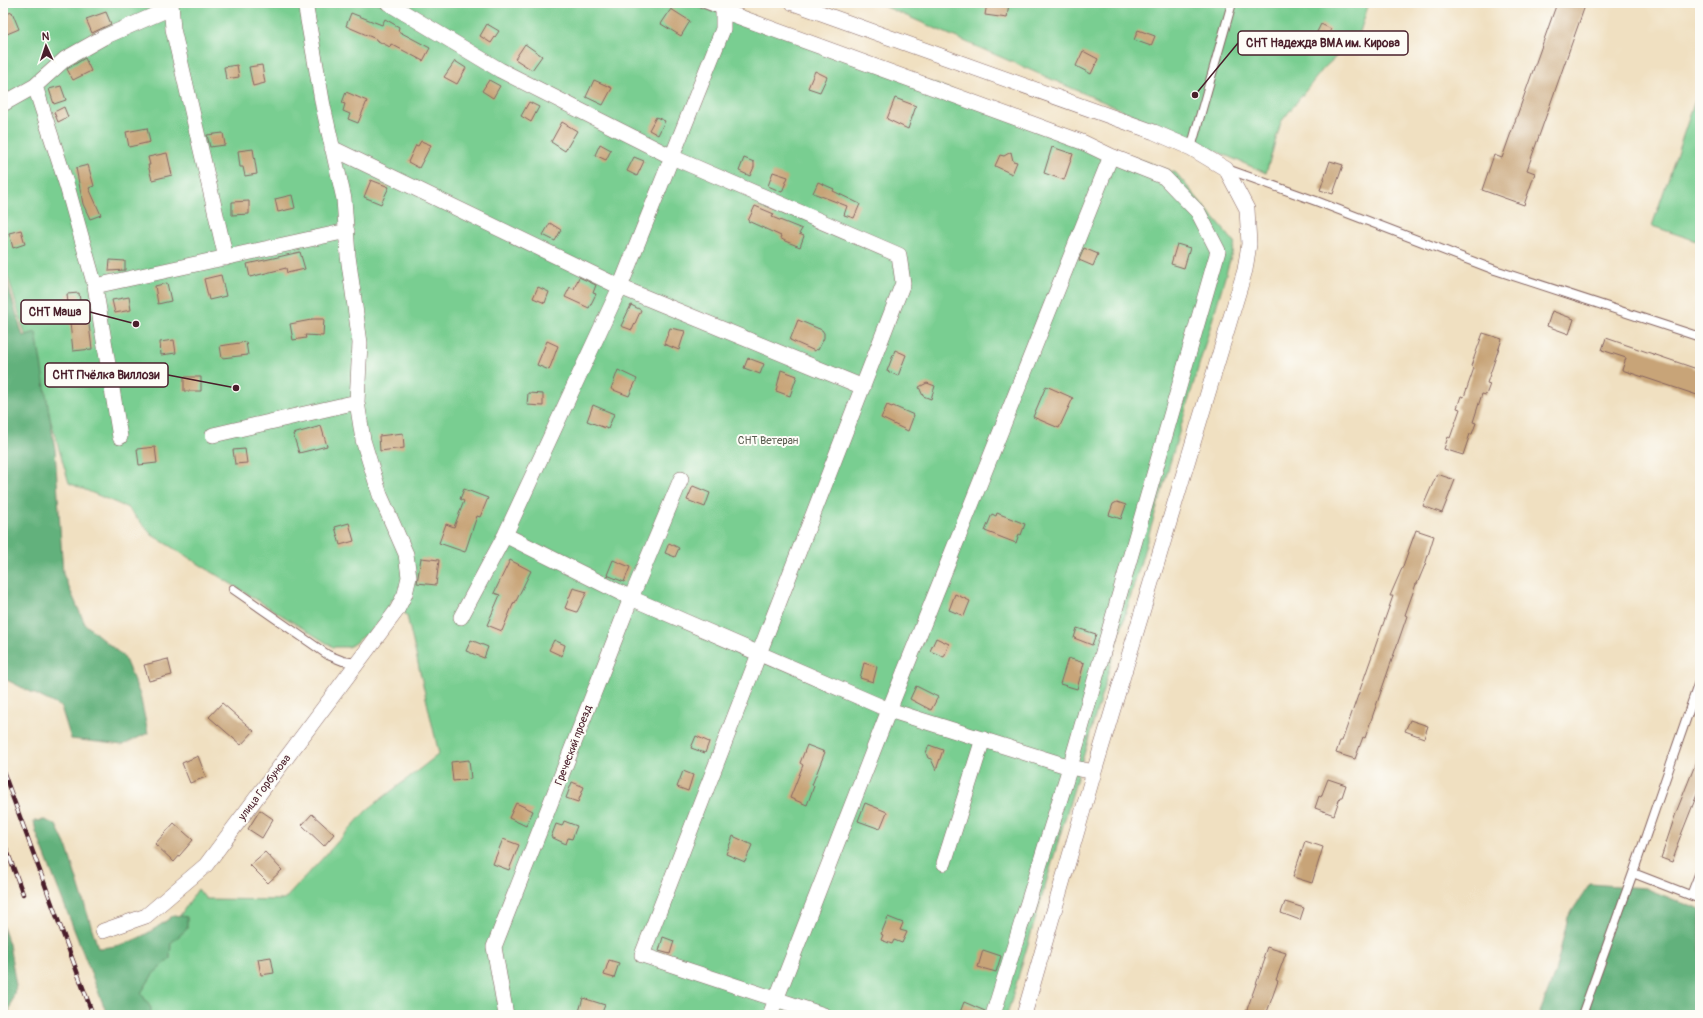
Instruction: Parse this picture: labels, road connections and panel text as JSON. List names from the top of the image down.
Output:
{
  "streets": {
    "street": ["Греческий проезд", "улица Горбунова"]
  },
  "parks": ["СНТ Ветеран"],
  "places": ["СНТ Надежда ВМА им. Кирова", "СНТ Маша", "СНТ Пчёлка Виллози"],
  "north": "top"
}
